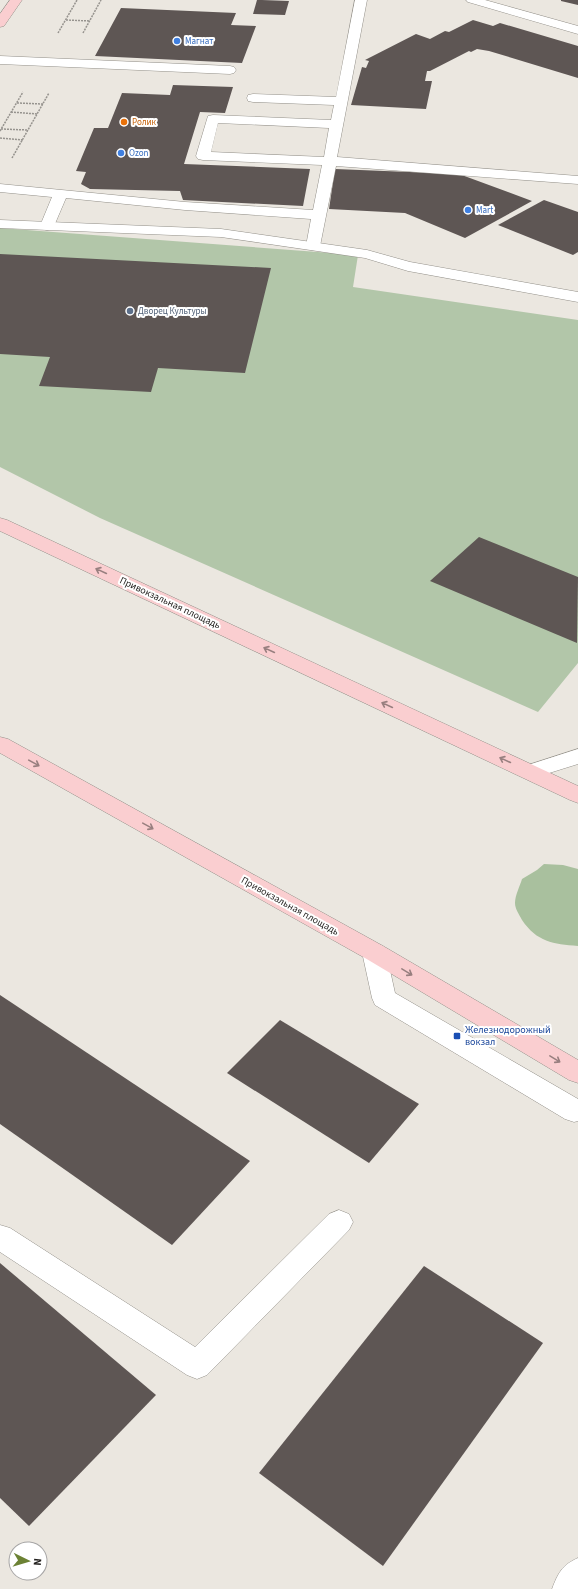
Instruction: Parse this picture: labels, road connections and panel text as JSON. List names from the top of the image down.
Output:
{
  "streets": {
    "street": ["Привокзальная площадь"]
  },
  "places": {
    "other": [
      "Магнат",
      "Ролик",
      "Ozon",
      "Mart",
      "Дворец Культуры"
    ],
    "transit": ["Железнодорожный вокзал"]
  },
  "north": "right"
}
